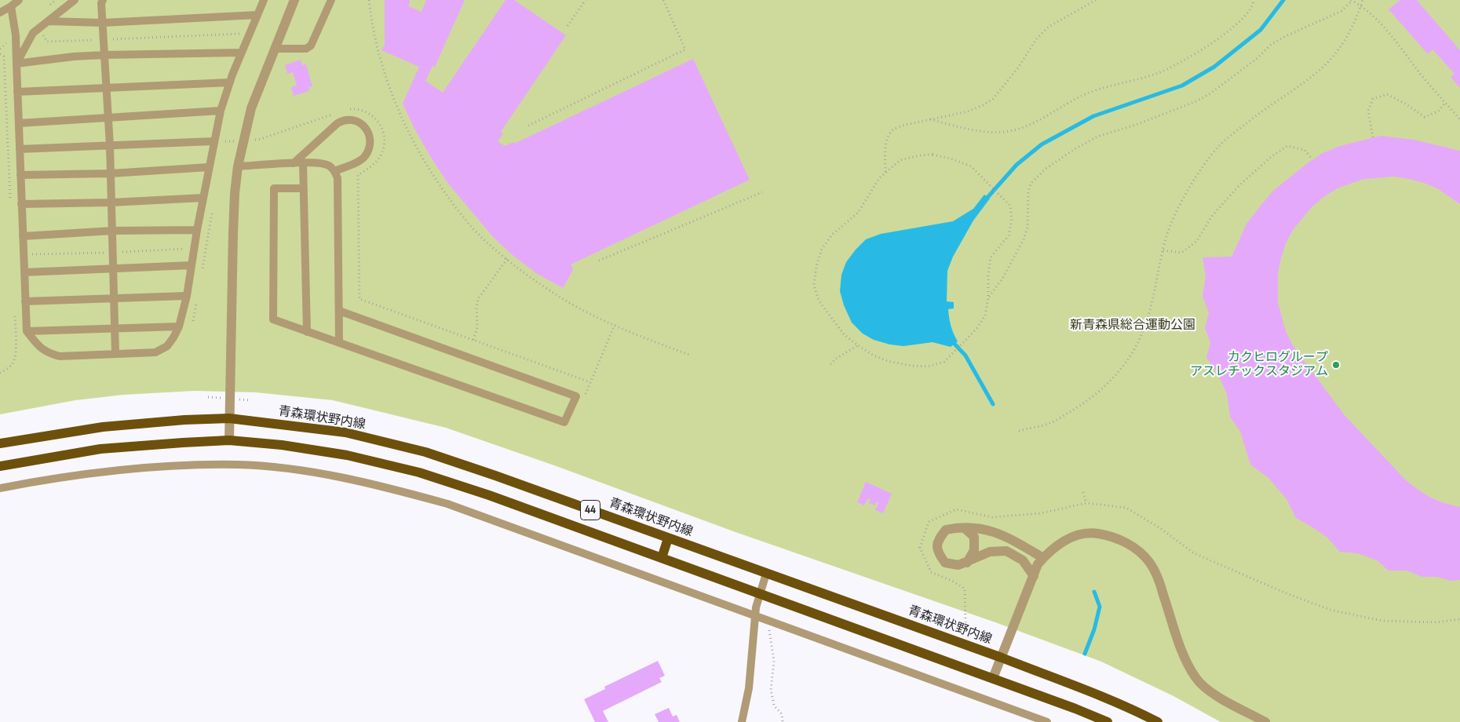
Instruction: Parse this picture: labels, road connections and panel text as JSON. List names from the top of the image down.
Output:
{
  "streets": {
    "main road": ["青森環状野内線", "44"]
  },
  "parks": ["新青森県総合運動公園"],
  "places": ["カクヒログループ アスレチックスタジアム"]
}
